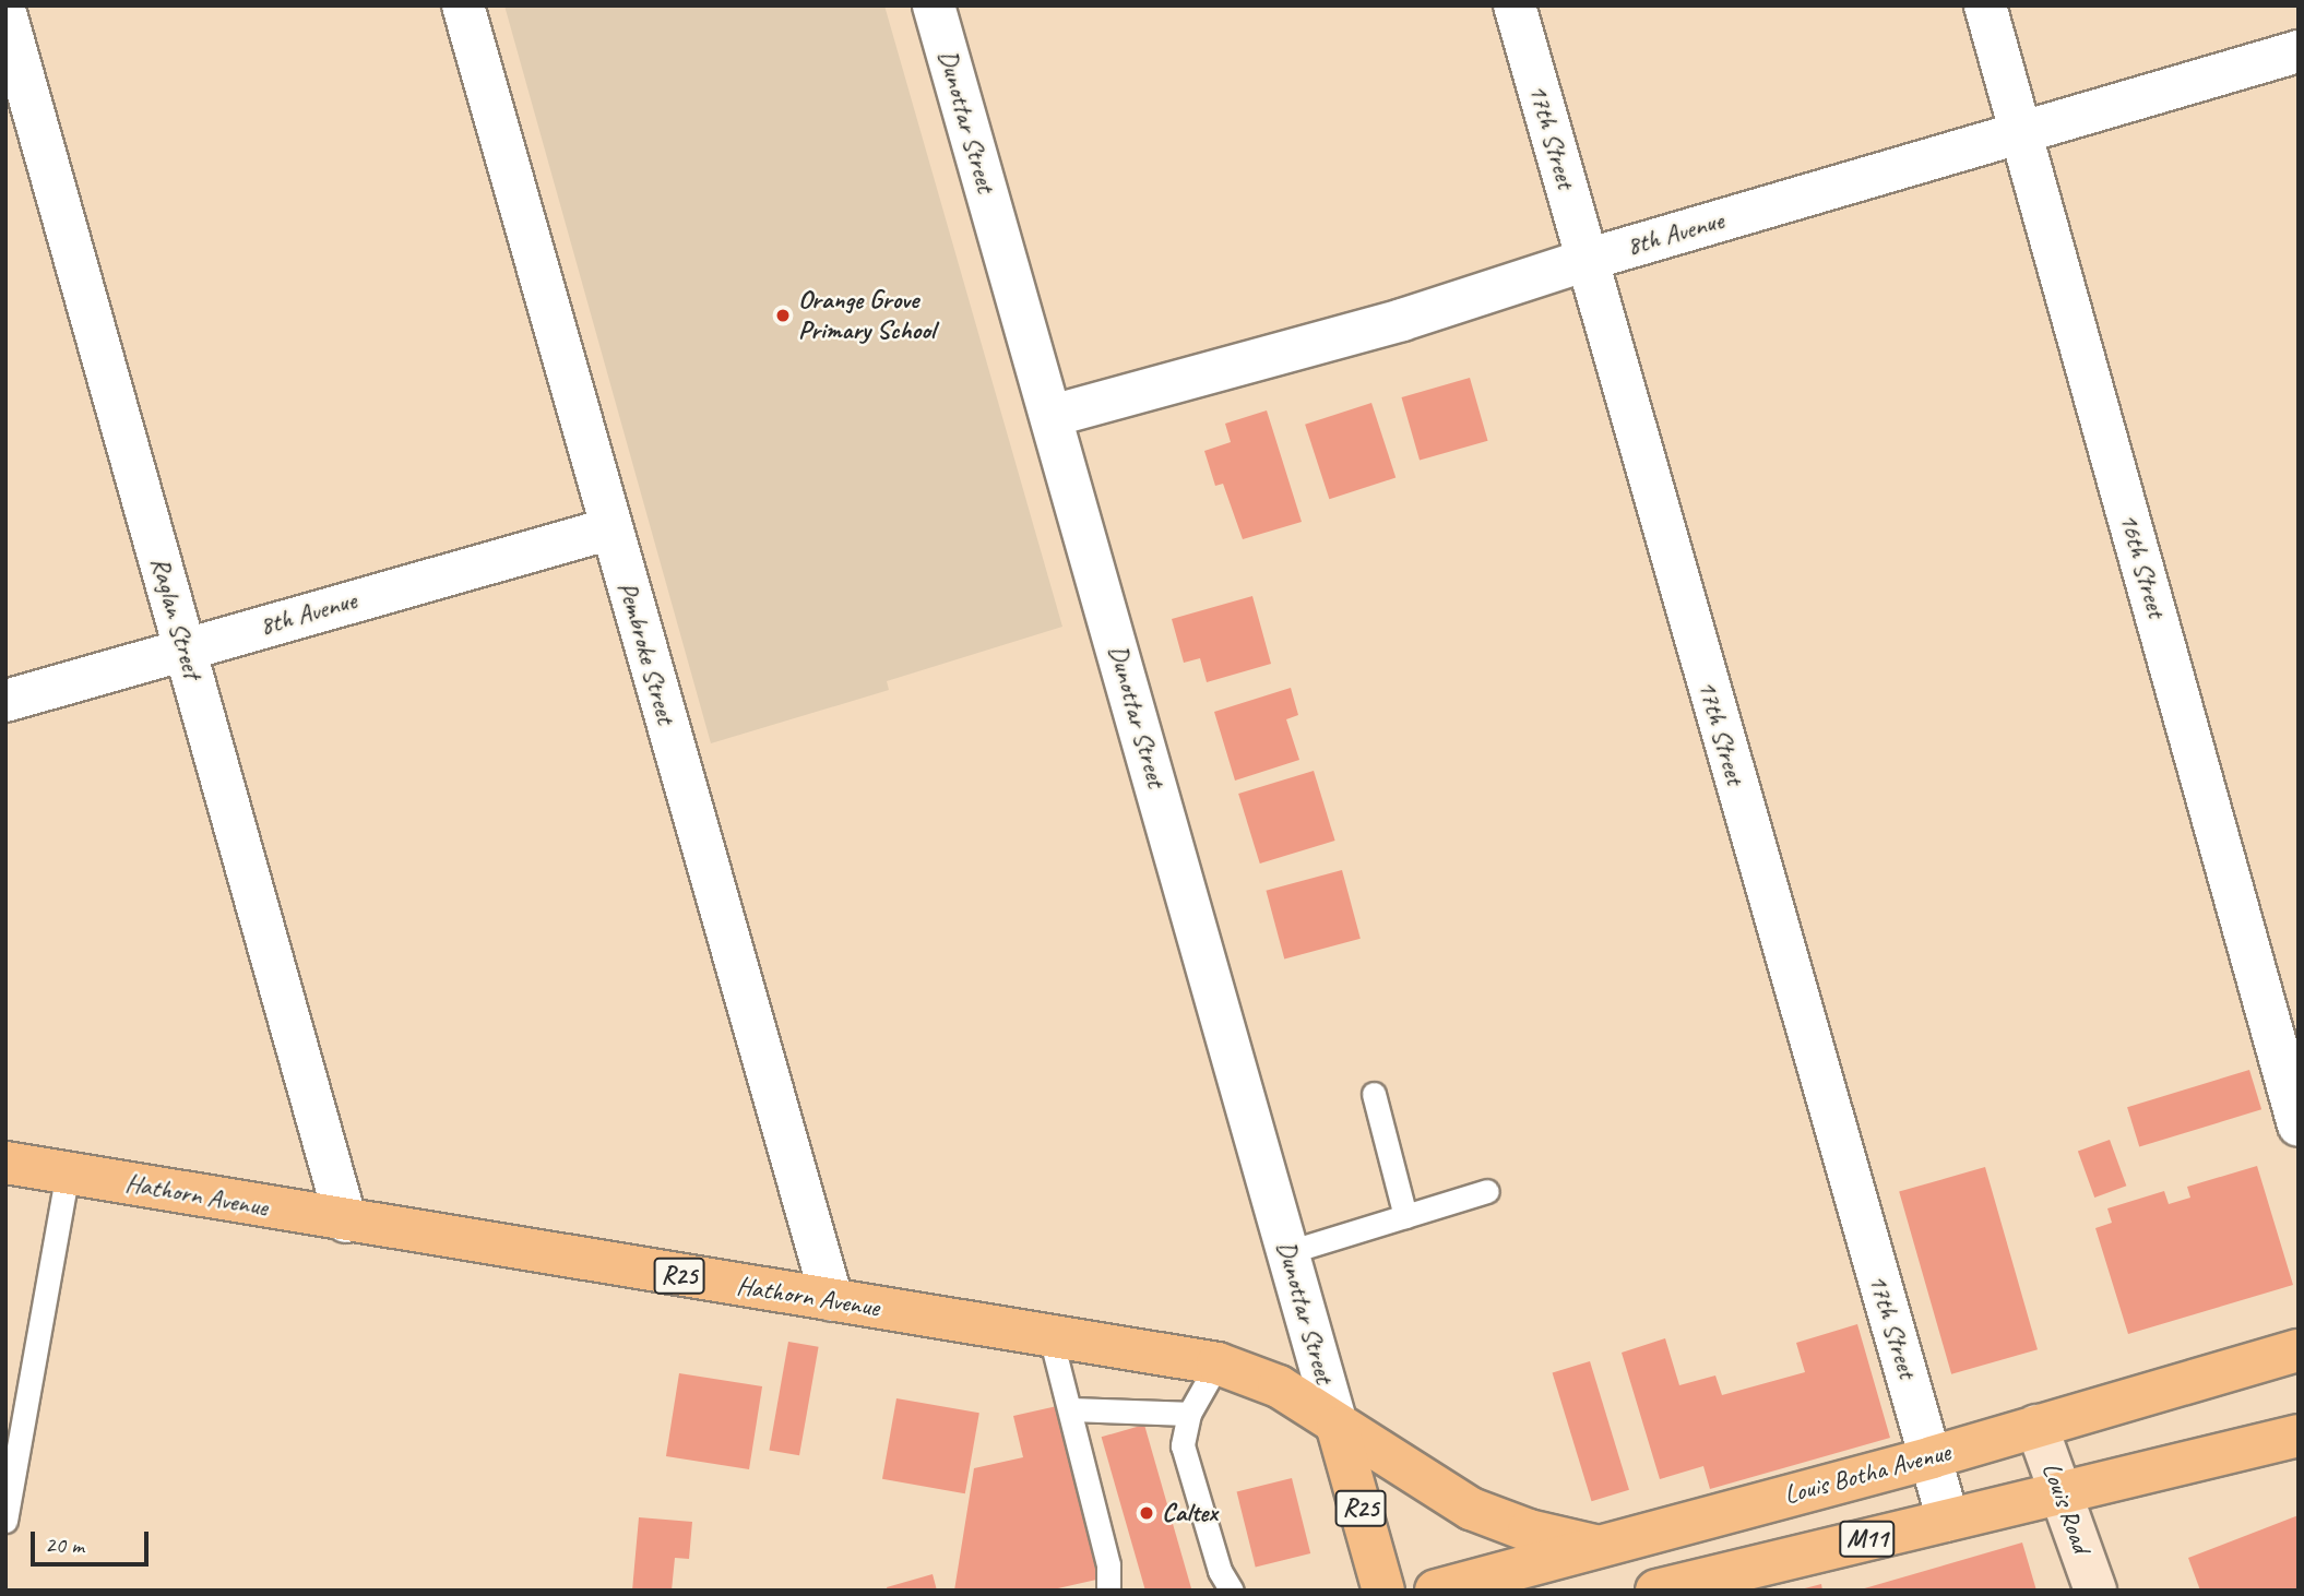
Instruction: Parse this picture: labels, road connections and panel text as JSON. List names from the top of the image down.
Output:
{
  "streets": {
    "main road": [
      "Hathorn Avenue",
      "R25",
      "Louis Botha Avenue",
      "Louis Road",
      "M11"
    ],
    "street": [
      "Dunottar Street",
      "17th Street",
      "8th Avenue",
      "16th Street",
      "Raglan Street",
      "Pembroke Street"
    ]
  },
  "crossings": [
    ["Dunottar Street", "8th Avenue"],
    ["Dunottar Street", "Hathorn Avenue"],
    ["Dunottar Street", "R25"],
    ["17th Street", "8th Avenue"],
    ["17th Street", "Louis Botha Avenue"],
    ["17th Street", "M11"],
    ["8th Avenue", "16th Street"],
    ["8th Avenue", "Raglan Street"],
    ["8th Avenue", "Pembroke Street"],
    ["Raglan Street", "Hathorn Avenue"],
    ["Pembroke Street", "Hathorn Avenue"],
    ["Hathorn Avenue", "R25"],
    ["Hathorn Avenue", "Louis Botha Avenue"],
    ["Louis Botha Avenue", "Louis Road"],
    ["Louis Road", "M11"]
  ],
  "places": ["Orange Grove Primary School", "Caltex"],
  "scale_bar": "20 m"
}
